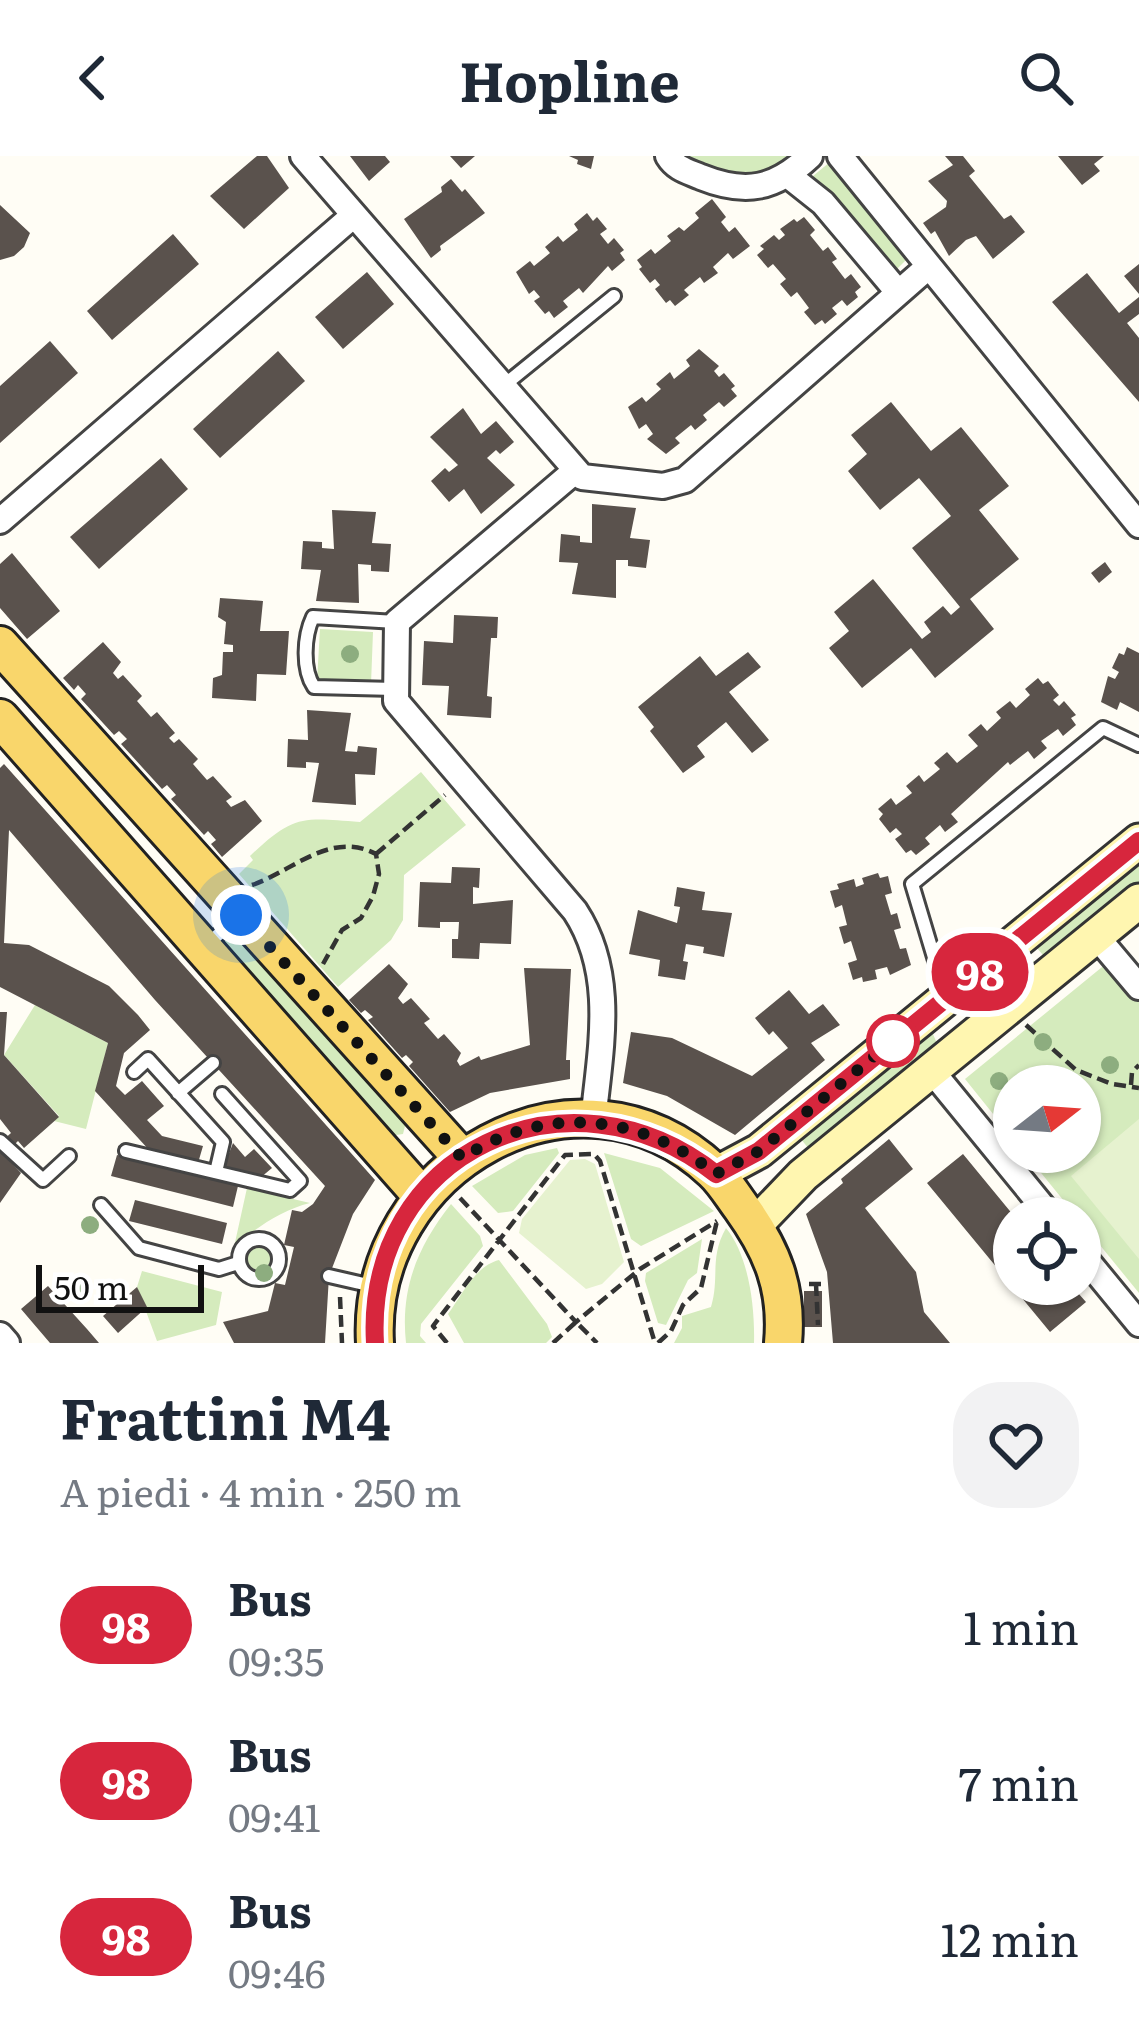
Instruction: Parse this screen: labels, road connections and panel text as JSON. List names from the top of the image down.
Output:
{
  "lines": ["bus line 98"],
  "scale_bar": "50 m",
  "north": "right",
  "page": {
    "header": "Hopline",
    "on_map": "98",
    "scale": "50 m",
    "heading": ["Frattini M4", "A piedi · 4 min · 250 m"],
    "list": [
      {
        "mark": "98",
        "name": "Bus",
        "note": "09:35",
        "value": "1 min"
      },
      {
        "mark": "98",
        "name": "Bus",
        "note": "09:41",
        "value": "7 min"
      },
      {
        "mark": "98",
        "name": "Bus",
        "note": "09:46",
        "value": "12 min"
      }
    ]
  }
}
